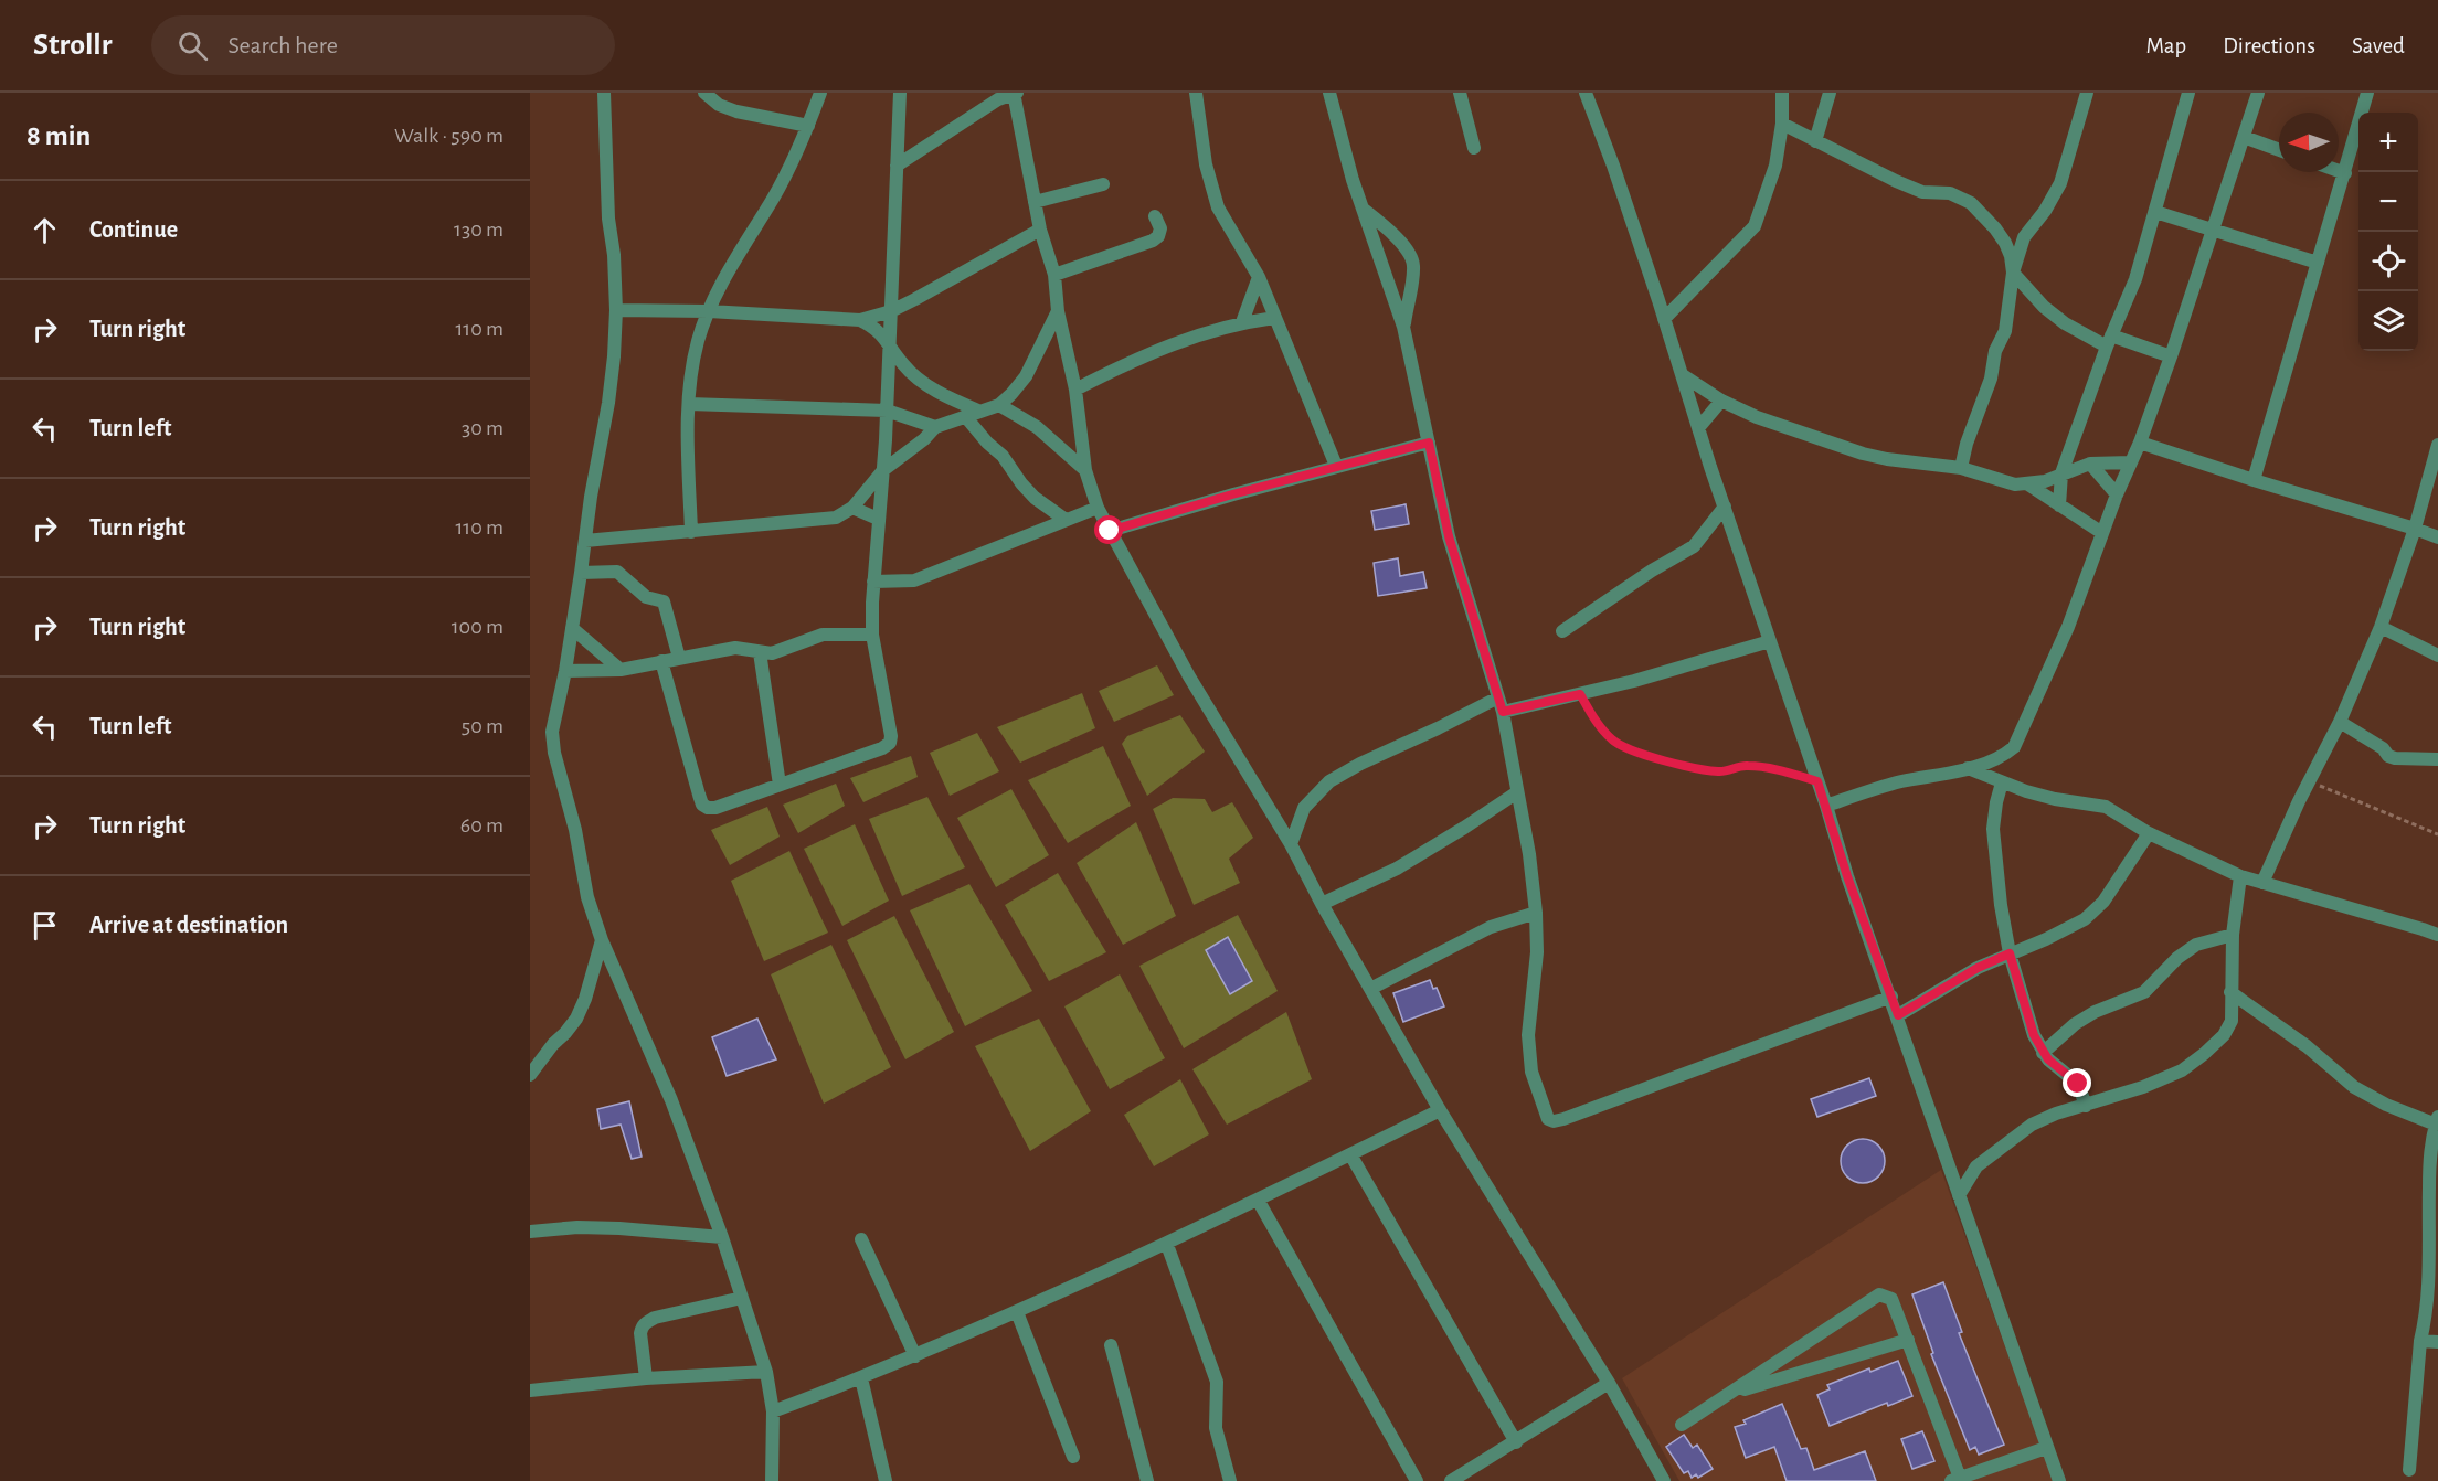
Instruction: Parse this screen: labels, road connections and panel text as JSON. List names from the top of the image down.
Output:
{
  "north": "left",
  "page": {
    "header": "Strollr",
    "search": "Search here",
    "nav": ["Map", "Directions", "Saved"],
    "heading": ["8 min", "Walk · 590 m"],
    "map_buttons": ["+", "−"],
    "list": [
      ["Continue", "130 m"],
      ["Turn right", "110 m"],
      ["Turn left", "30 m"],
      ["Turn right", "110 m"],
      ["Turn right", "100 m"],
      ["Turn left", "50 m"],
      ["Turn right", "60 m"],
      "Arrive at destination"
    ]
  }
}
